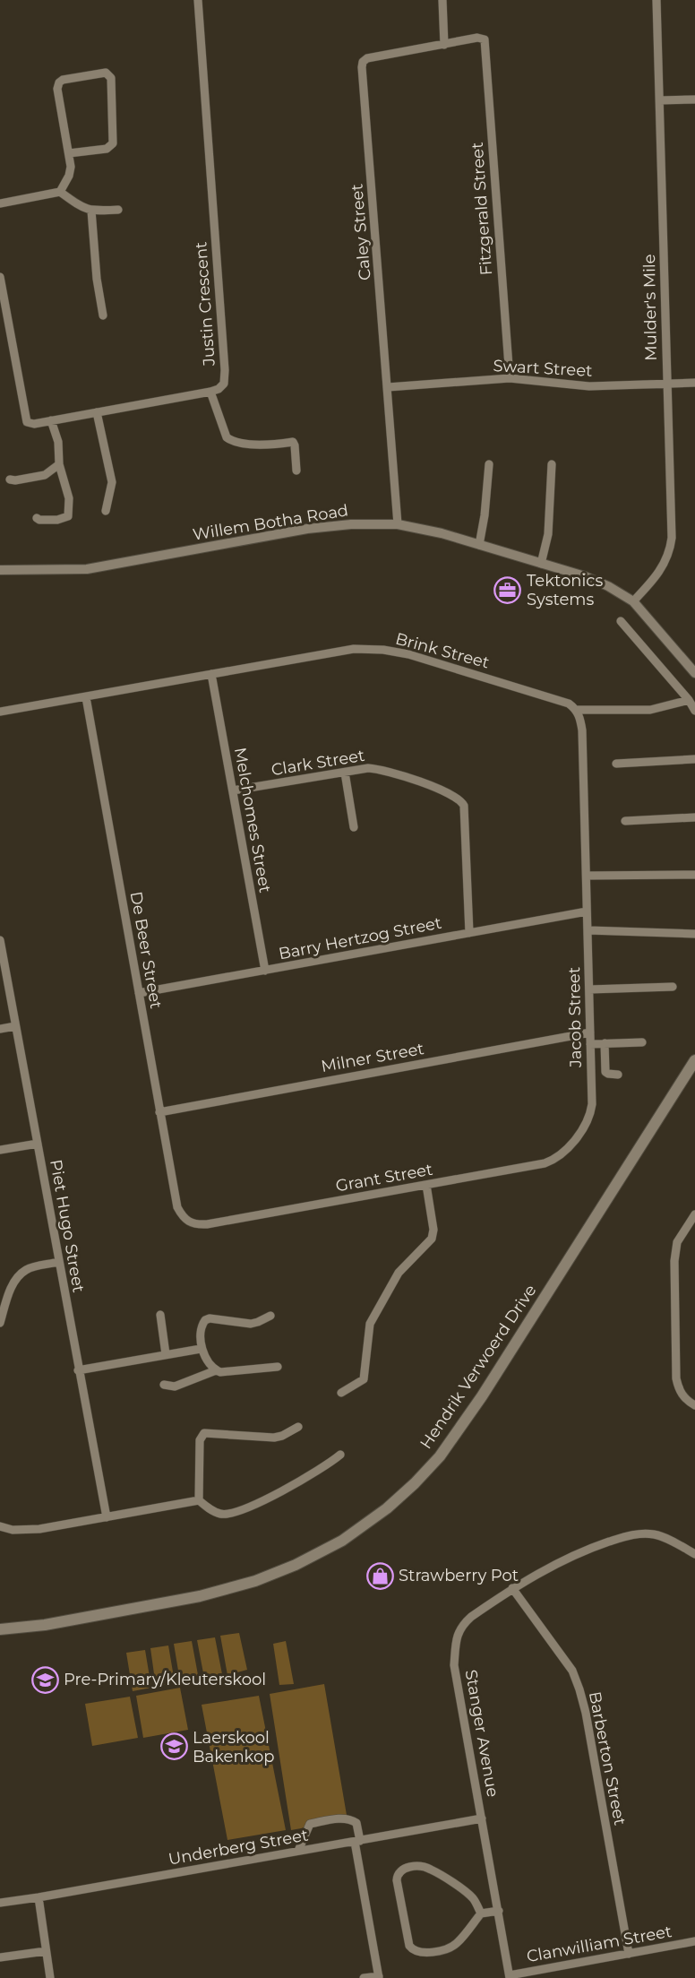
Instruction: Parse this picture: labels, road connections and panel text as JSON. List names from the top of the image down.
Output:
{
  "streets": {
    "main road": ["Hendrik Verwoerd Drive"],
    "street": [
      "Fitzgerald Street",
      "Caley Street",
      "Justin Crescent",
      "Mulder's Mile",
      "Swart Street",
      "Willem Botha Road",
      "Brink Street",
      "Clark Street",
      "Melchomes Street",
      "Barry Hertzog Street",
      "De Beer Street",
      "Jacob Street",
      "Milner Street",
      "Grant Street",
      "Piet Hugo Street",
      "Stanger Avenue",
      "Barberton Street",
      "Underberg Street",
      "Clanwilliam Street"
    ]
  },
  "crossings": [
    ["Fitzgerald Street", "Caley Street"],
    ["Fitzgerald Street", "Swart Street"],
    ["Caley Street", "Swart Street"],
    ["Caley Street", "Willem Botha Road"],
    ["Mulder's Mile", "Swart Street"],
    ["Mulder's Mile", "Willem Botha Road"],
    ["Brink Street", "Melchomes Street"],
    ["Brink Street", "De Beer Street"],
    ["Clark Street", "Melchomes Street"],
    ["Clark Street", "Barry Hertzog Street"],
    ["Melchomes Street", "Barry Hertzog Street"],
    ["Barry Hertzog Street", "De Beer Street"],
    ["Barry Hertzog Street", "Jacob Street"],
    ["De Beer Street", "Milner Street"],
    ["De Beer Street", "Grant Street"],
    ["Jacob Street", "Milner Street"],
    ["Jacob Street", "Grant Street"],
    ["Stanger Avenue", "Barberton Street"],
    ["Stanger Avenue", "Underberg Street"],
    ["Stanger Avenue", "Clanwilliam Street"],
    ["Barberton Street", "Clanwilliam Street"]
  ],
  "places": {
    "office": ["Tektonics Systems"],
    "shop": ["Strawberry Pot"],
    "school or university": ["Pre-Primary/Kleuterskool", "Laerskool Bakenkop"]
  }
}
